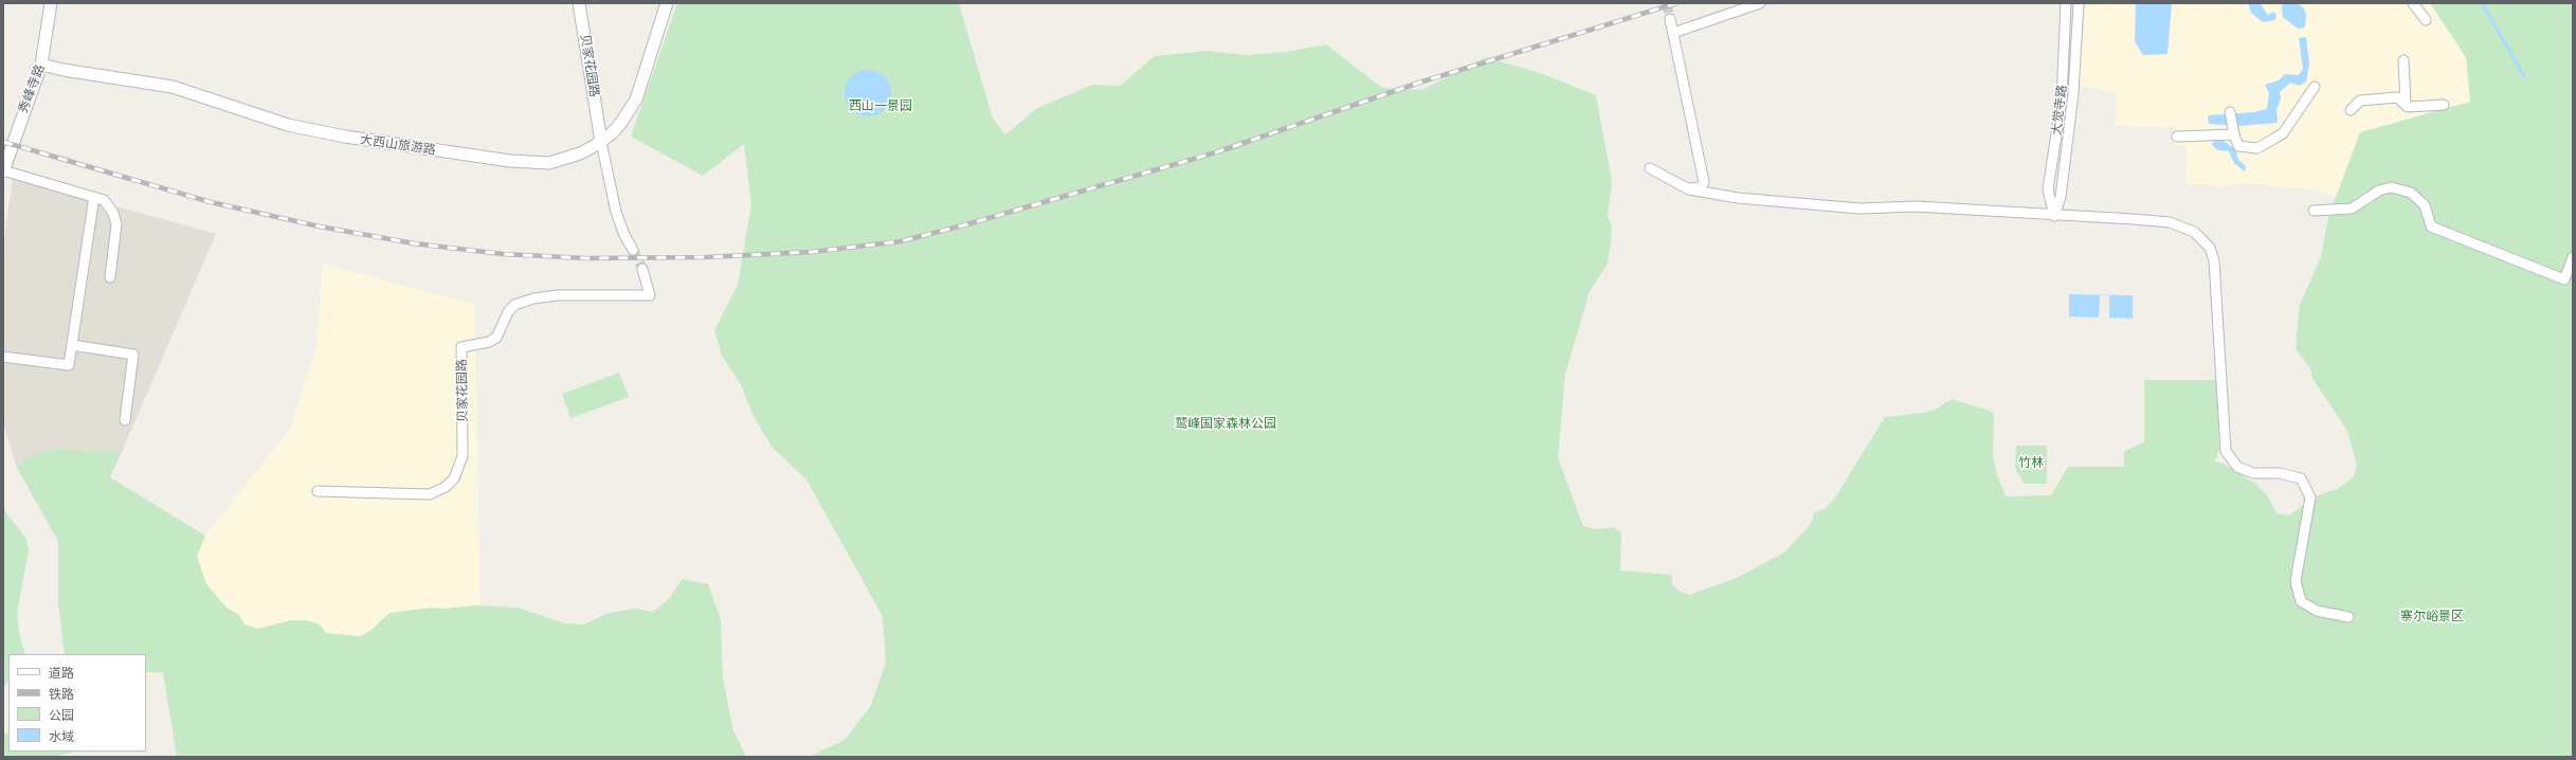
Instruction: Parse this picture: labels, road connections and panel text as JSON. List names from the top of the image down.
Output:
{
  "streets": {
    "street": [
      "贝家花园路",
      "秀峰寺路",
      "大觉寺路",
      "大西山旅游路"
    ]
  },
  "crossings": [
    ["贝家花园路", "大西山旅游路"],
    ["秀峰寺路", "大西山旅游路"]
  ],
  "parks": [
    "西山一景园",
    "鹫峰国家森林公园",
    "竹林",
    "寨尔峪景区"
  ],
  "legend": [
    "道路",
    "铁路",
    "公园",
    "水域"
  ]
}
